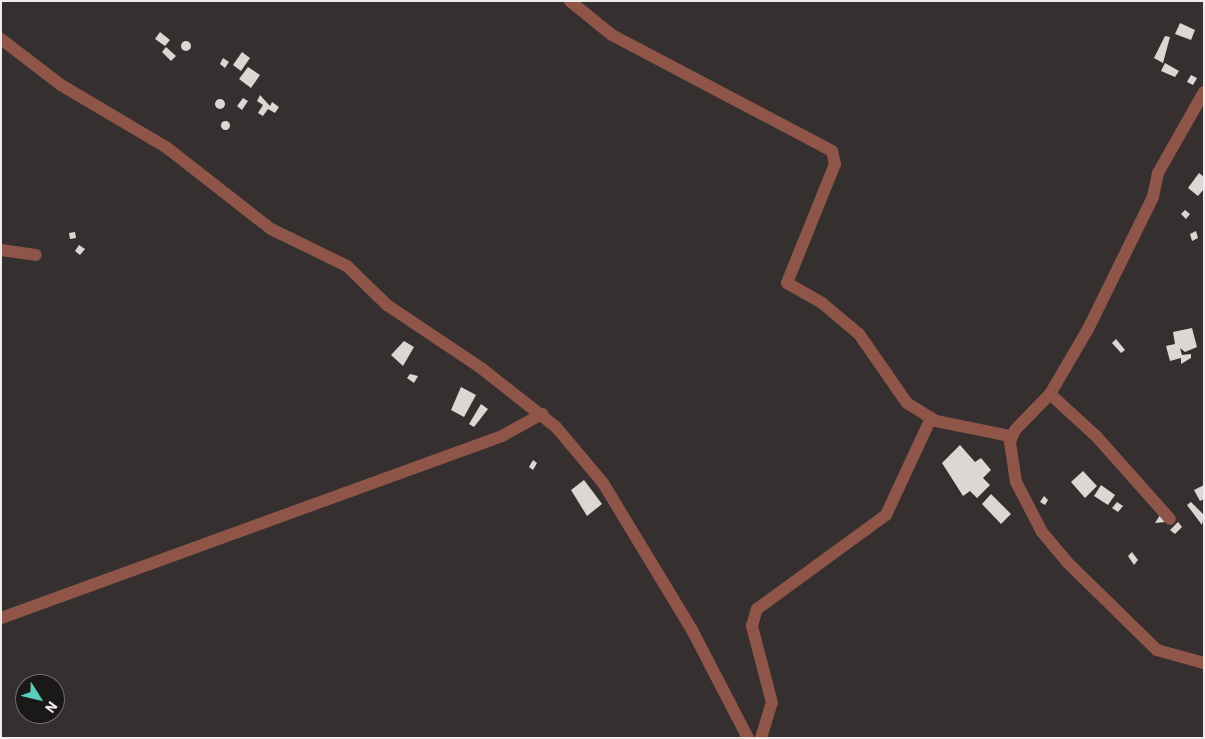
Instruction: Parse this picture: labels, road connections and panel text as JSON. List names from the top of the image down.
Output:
{
  "north": "bottom right"
}
